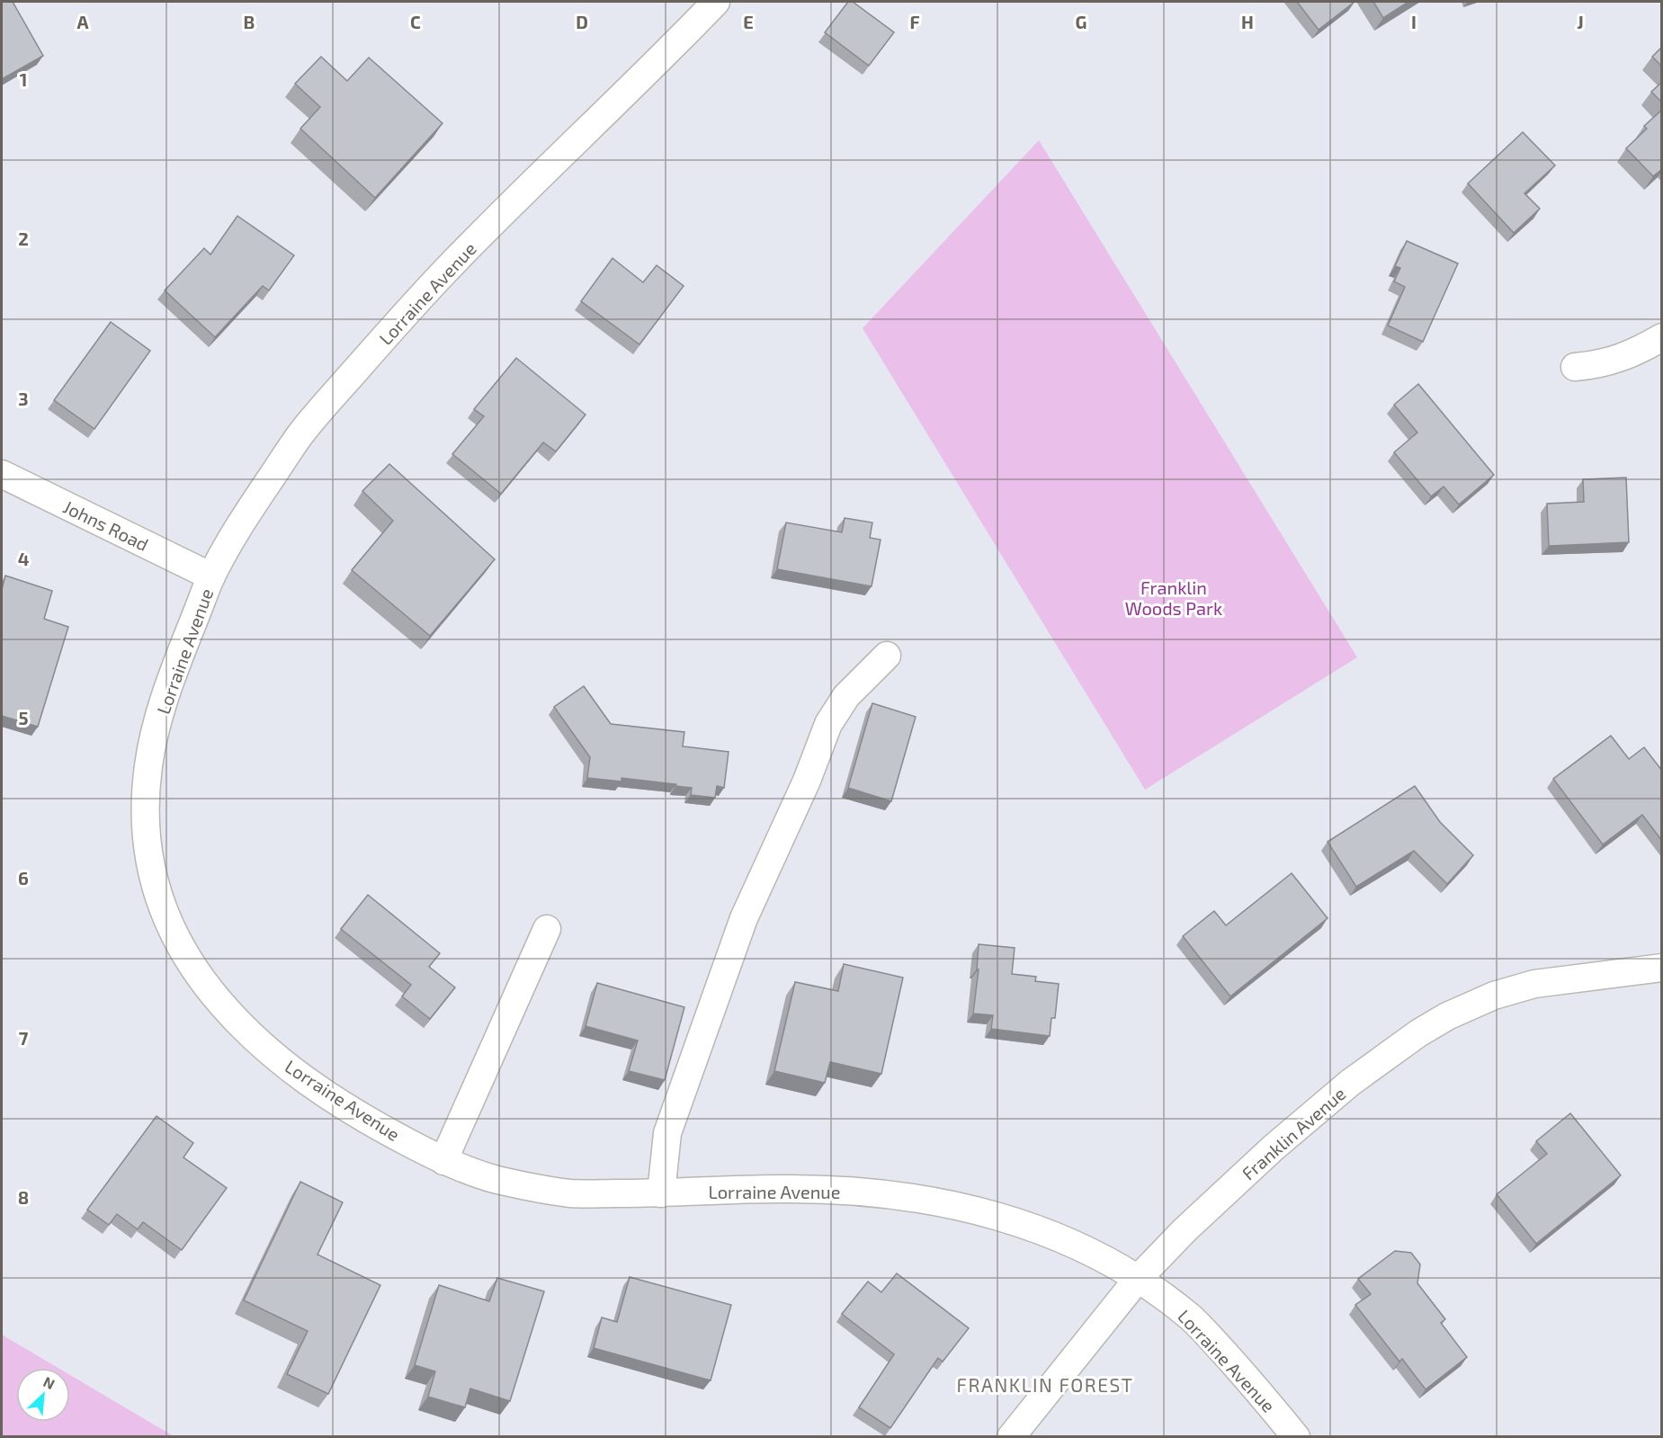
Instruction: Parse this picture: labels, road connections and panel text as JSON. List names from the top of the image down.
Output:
{
  "streets": {
    "street": ["Lorraine Avenue", "Johns Road", "Franklin Avenue"]
  },
  "crossings": [
    ["Lorraine Avenue", "Johns Road"],
    ["Lorraine Avenue", "Franklin Avenue"]
  ],
  "districts": ["FRANKLIN FOREST"],
  "parks": ["Franklin Woods Park"],
  "north": "top right",
  "grid": {
    "columns": [
      "A",
      "B",
      "C",
      "D",
      "E",
      "F",
      "G",
      "H",
      "I",
      "J"
    ],
    "rows": [
      "1",
      "2",
      "3",
      "4",
      "5",
      "6",
      "7",
      "8"
    ]
  }
}
